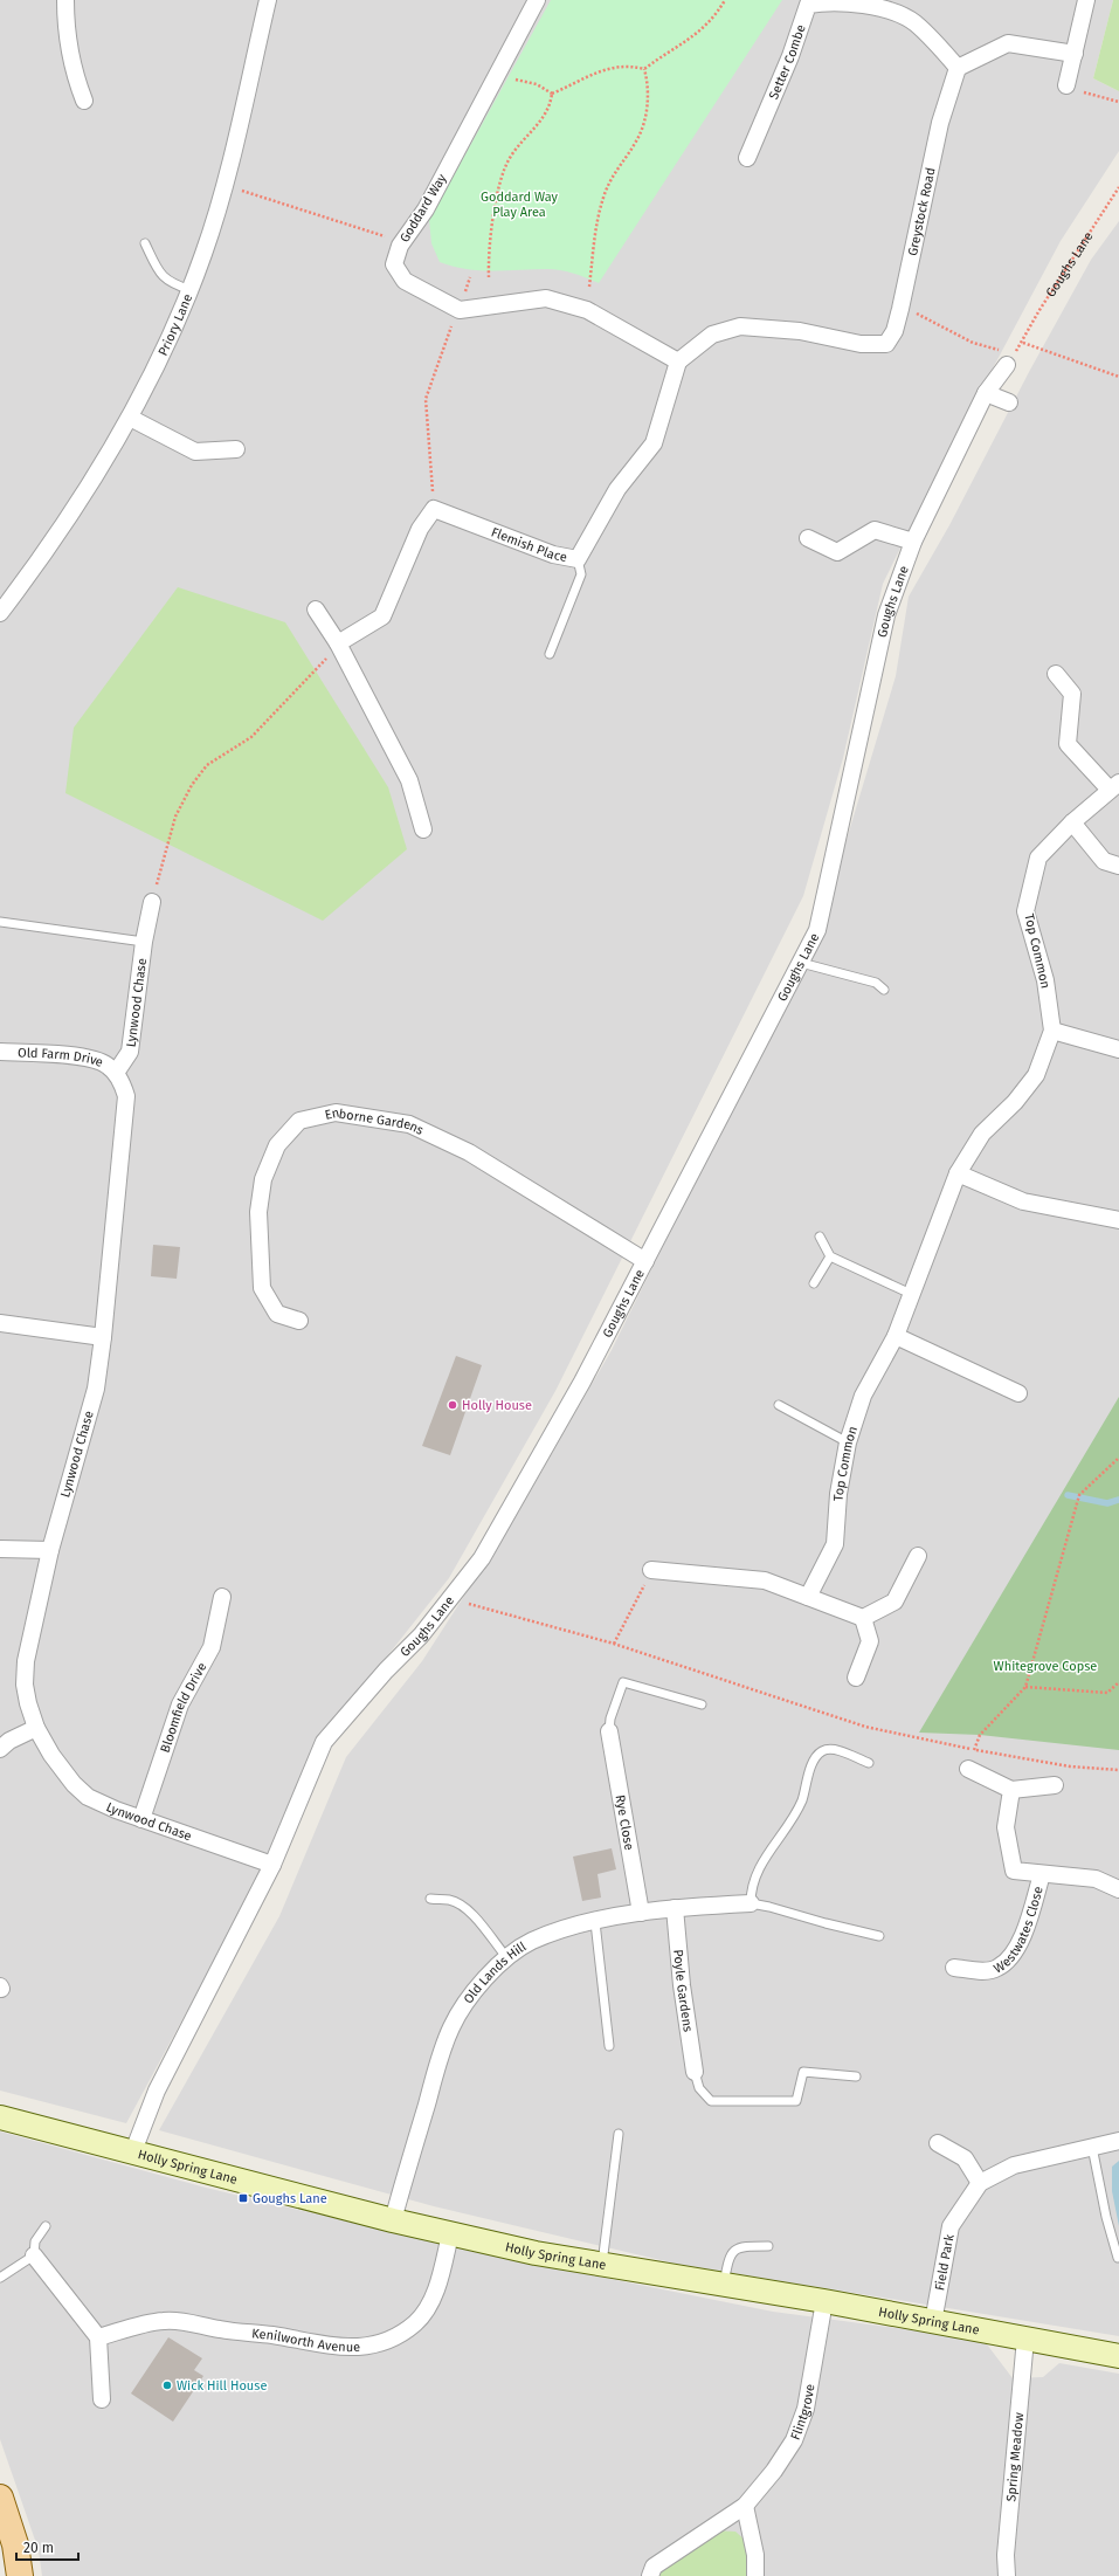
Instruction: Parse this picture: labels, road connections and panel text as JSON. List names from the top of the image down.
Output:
{
  "streets": {
    "street": [
      "Setter Combe",
      "Goddard Way",
      "Greystock Road",
      "Goughs Lane",
      "Priory Lane",
      "Flemish Place",
      "Top Common",
      "Lynwood Chase",
      "Old Farm Drive",
      "Enborne Gardens",
      "Bloomfield Drive",
      "Rye Close",
      "Westwates Close",
      "Old Lands Hill",
      "Poyle Gardens",
      "Holly Spring Lane",
      "Field Park",
      "Kenilworth Avenue",
      "Flintgrove",
      "Spring Meadow"
    ]
  },
  "crossings": [
    ["Setter Combe", "Greystock Road"],
    ["Goddard Way", "Greystock Road"],
    ["Goddard Way", "Flemish Place"],
    ["Greystock Road", "Flemish Place"],
    ["Goughs Lane", "Lynwood Chase"],
    ["Goughs Lane", "Enborne Gardens"],
    ["Goughs Lane", "Holly Spring Lane"],
    ["Lynwood Chase", "Old Farm Drive"],
    ["Lynwood Chase", "Bloomfield Drive"],
    ["Rye Close", "Old Lands Hill"],
    ["Old Lands Hill", "Poyle Gardens"],
    ["Old Lands Hill", "Holly Spring Lane"],
    ["Holly Spring Lane", "Field Park"],
    ["Holly Spring Lane", "Kenilworth Avenue"],
    ["Holly Spring Lane", "Flintgrove"],
    ["Holly Spring Lane", "Spring Meadow"]
  ],
  "parks": ["Goddard Way Play Area", "Whitegrove Copse"],
  "places": {
    "other": ["Holly House", "Wick Hill House"],
    "transit": ["Goughs Lane"]
  },
  "scale_bar": "20 m"
}
